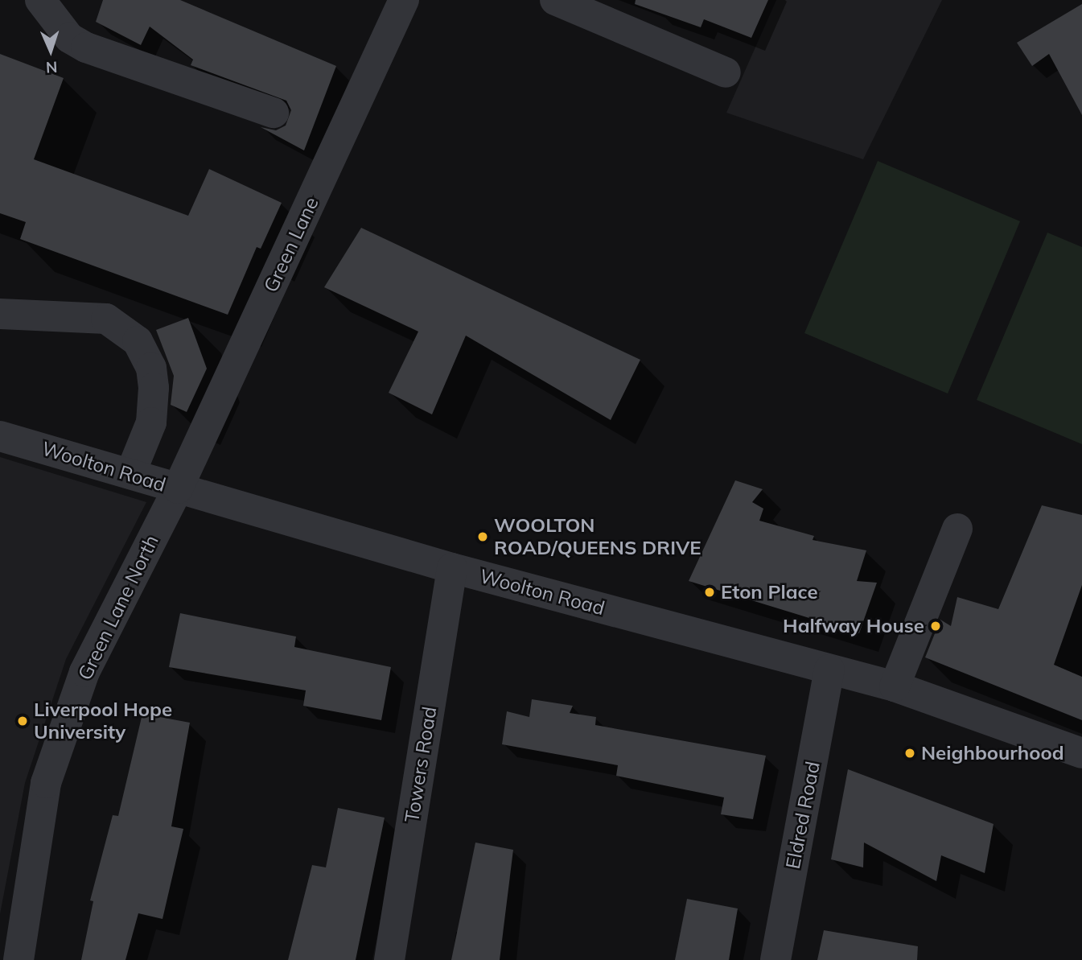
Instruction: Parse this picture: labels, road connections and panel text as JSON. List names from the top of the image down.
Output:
{
  "streets": {
    "street": [
      "Green Lane",
      "Woolton Road",
      "Green Lane North",
      "Towers Road",
      "Eldred Road"
    ]
  },
  "crossings": [
    ["Green Lane", "Woolton Road"],
    ["Green Lane", "Green Lane North"],
    ["Woolton Road", "Green Lane North"],
    ["Woolton Road", "Towers Road"],
    ["Woolton Road", "Eldred Road"]
  ],
  "places": [
    "WOOLTON ROAD/QUEENS DRIVE",
    "Eton Place",
    "Halfway House",
    "Liverpool Hope University",
    "Neighbourhood"
  ],
  "north": "bottom"
}
